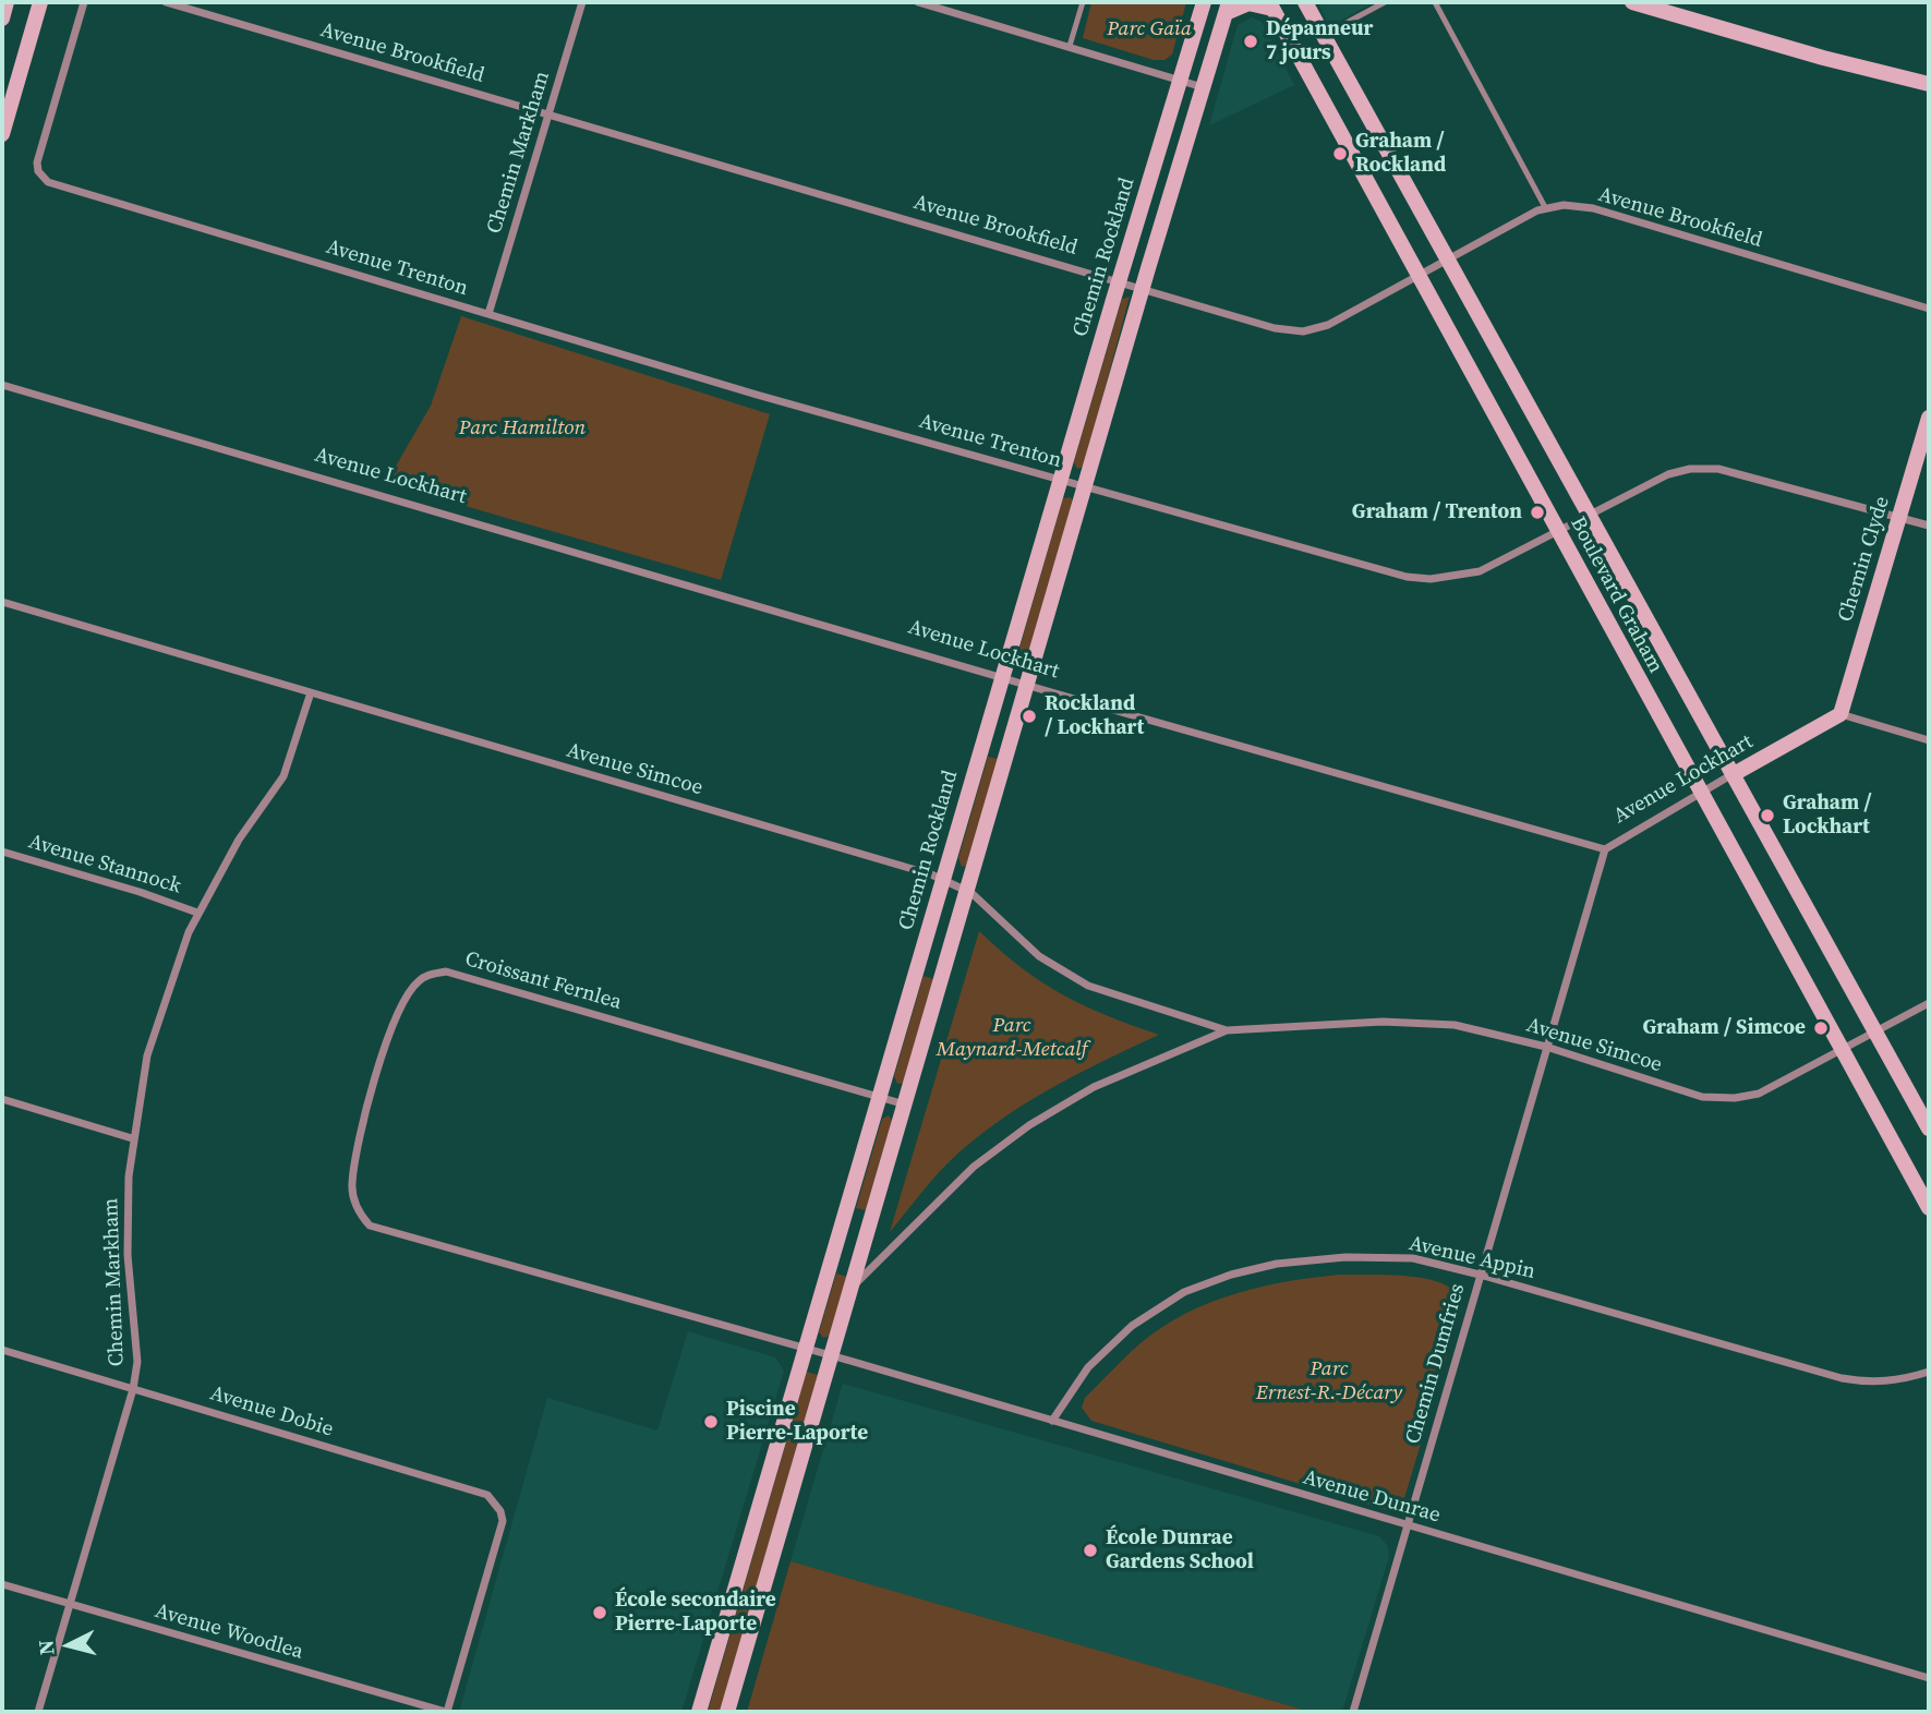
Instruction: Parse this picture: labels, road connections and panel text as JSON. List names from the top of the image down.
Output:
{
  "streets": {
    "street": [
      "Avenue Brookfield",
      "Chemin Markham",
      "Chemin Rockland",
      "Avenue Trenton",
      "Avenue Lockhart",
      "Chemin Clyde",
      "Boulevard Graham",
      "Avenue Simcoe",
      "Avenue Stannock",
      "Croissant Fernlea",
      "Avenue Appin",
      "Chemin Dumfries",
      "Avenue Dobie",
      "Avenue Dunrae",
      "Avenue Woodlea"
    ]
  },
  "crossings": [
    ["Avenue Brookfield", "Chemin Markham"],
    ["Avenue Brookfield", "Chemin Rockland"],
    ["Avenue Brookfield", "Boulevard Graham"],
    ["Chemin Markham", "Avenue Trenton"],
    ["Chemin Markham", "Avenue Simcoe"],
    ["Chemin Markham", "Avenue Stannock"],
    ["Chemin Markham", "Avenue Dobie"],
    ["Chemin Markham", "Avenue Woodlea"],
    ["Chemin Rockland", "Avenue Trenton"],
    ["Chemin Rockland", "Avenue Lockhart"],
    ["Chemin Rockland", "Avenue Simcoe"],
    ["Chemin Rockland", "Croissant Fernlea"],
    ["Chemin Rockland", "Avenue Dunrae"],
    ["Avenue Trenton", "Chemin Clyde"],
    ["Avenue Trenton", "Boulevard Graham"],
    ["Avenue Lockhart", "Chemin Clyde"],
    ["Avenue Lockhart", "Boulevard Graham"],
    ["Avenue Lockhart", "Chemin Dumfries"],
    ["Boulevard Graham", "Avenue Simcoe"],
    ["Avenue Simcoe", "Chemin Dumfries"],
    ["Croissant Fernlea", "Avenue Dunrae"],
    ["Avenue Appin", "Chemin Dumfries"],
    ["Avenue Appin", "Avenue Dunrae"],
    ["Chemin Dumfries", "Avenue Dunrae"],
    ["Avenue Dobie", "Avenue Woodlea"]
  ],
  "parks": [
    "Parc Gaïa",
    "Parc Hamilton",
    "Parc Maynard-Metcalf",
    "Parc Ernest-R.-Décary"
  ],
  "places": [
    "Dépanneur 7 jours",
    "Graham / Rockland",
    "Graham / Trenton",
    "Rockland / Lockhart",
    "Graham / Lockhart",
    "Graham / Simcoe",
    "Piscine Pierre-Laporte",
    "École Dunrae Gardens School",
    "École secondaire Pierre-Laporte"
  ],
  "north": "left"
}
